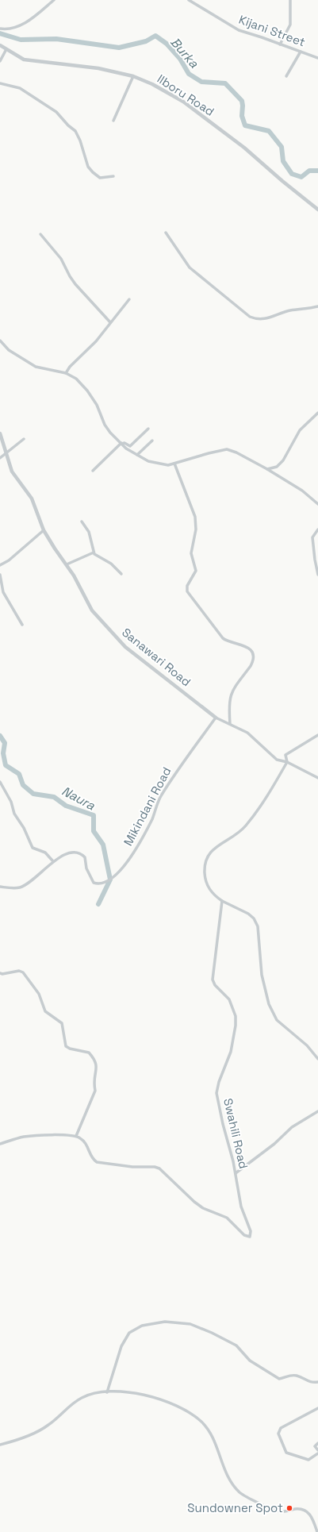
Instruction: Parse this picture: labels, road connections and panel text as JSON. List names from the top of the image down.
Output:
{
  "streets": {
    "street": [
      "Kijani Street",
      "Ilboru Road",
      "Sanawari Road",
      "Mikindani Road",
      "Swahili Road"
    ]
  },
  "crossings": [
    ["Sanawari Road", "Mikindani Road"]
  ],
  "water": ["Burka", "Naura"],
  "places": ["Sundowner Spot"]
}
